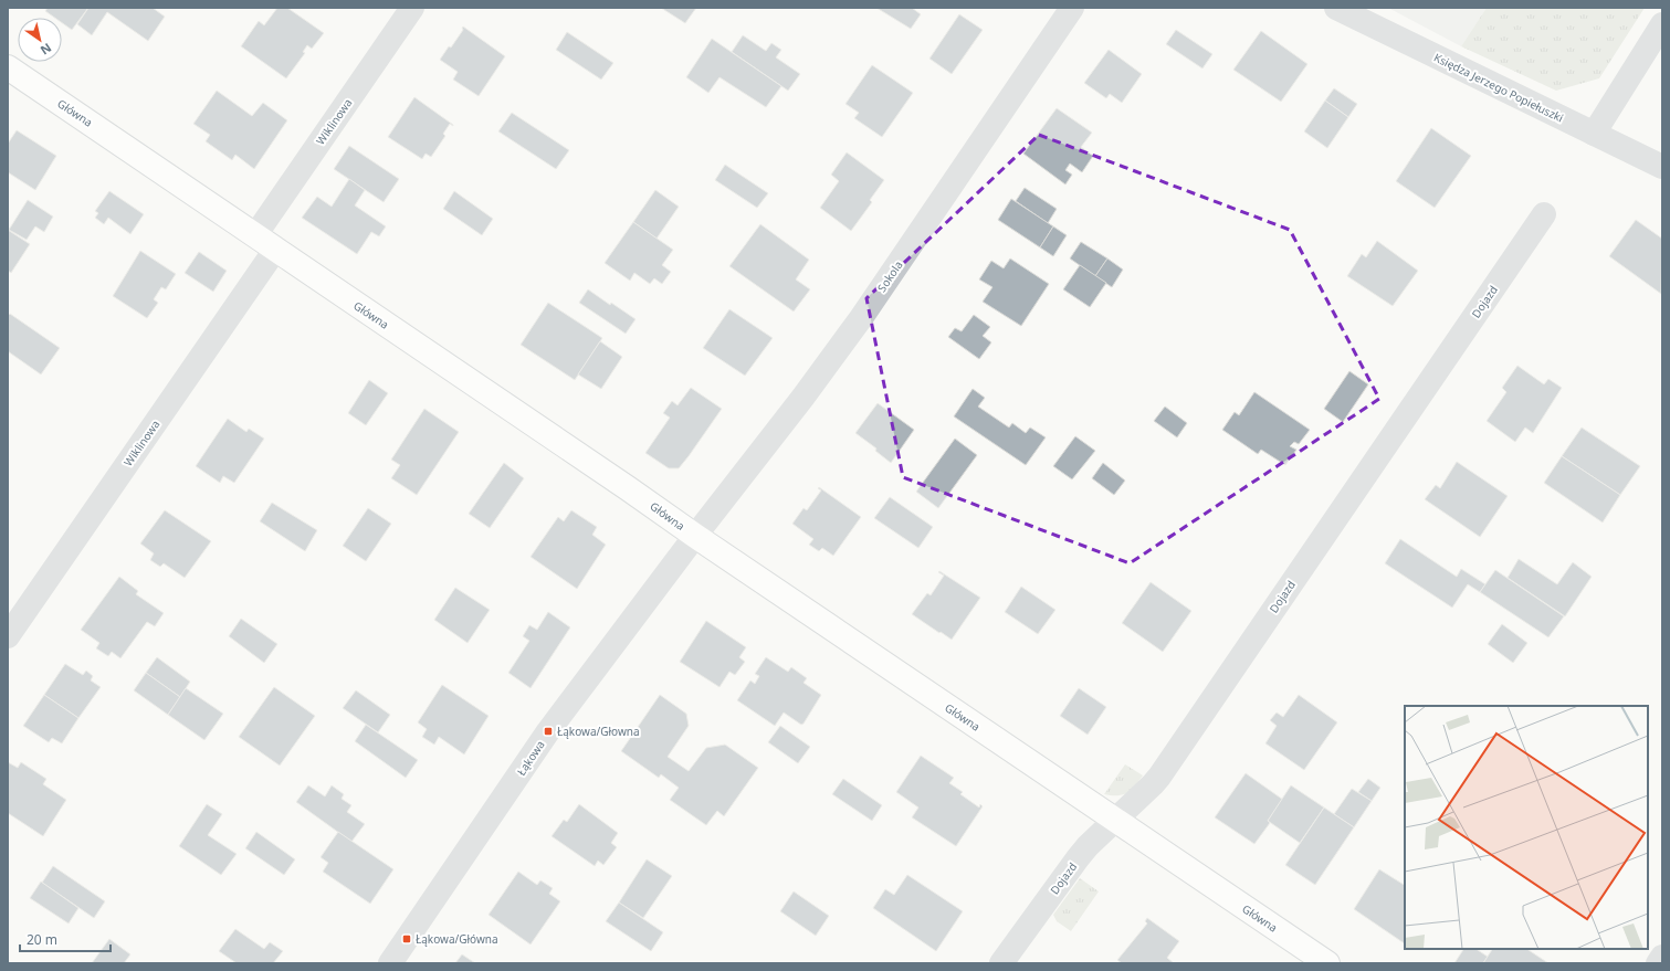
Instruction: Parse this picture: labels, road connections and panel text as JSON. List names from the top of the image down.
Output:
{
  "streets": {
    "street": [
      "Księdza Jerzego Popiełuszki",
      "Główna",
      "Wiklinowa",
      "Sokola",
      "Dojazd",
      "Łąkowa"
    ]
  },
  "crossings": [
    ["Główna", "Wiklinowa"],
    ["Główna", "Sokola"],
    ["Główna", "Dojazd"],
    ["Główna", "Łąkowa"],
    ["Sokola", "Łąkowa"]
  ],
  "places": {
    "transit": ["Łąkowa/Głowna", "Łąkowa/Główna"]
  },
  "scale_bar": "20 m",
  "north": "bottom right"
}
